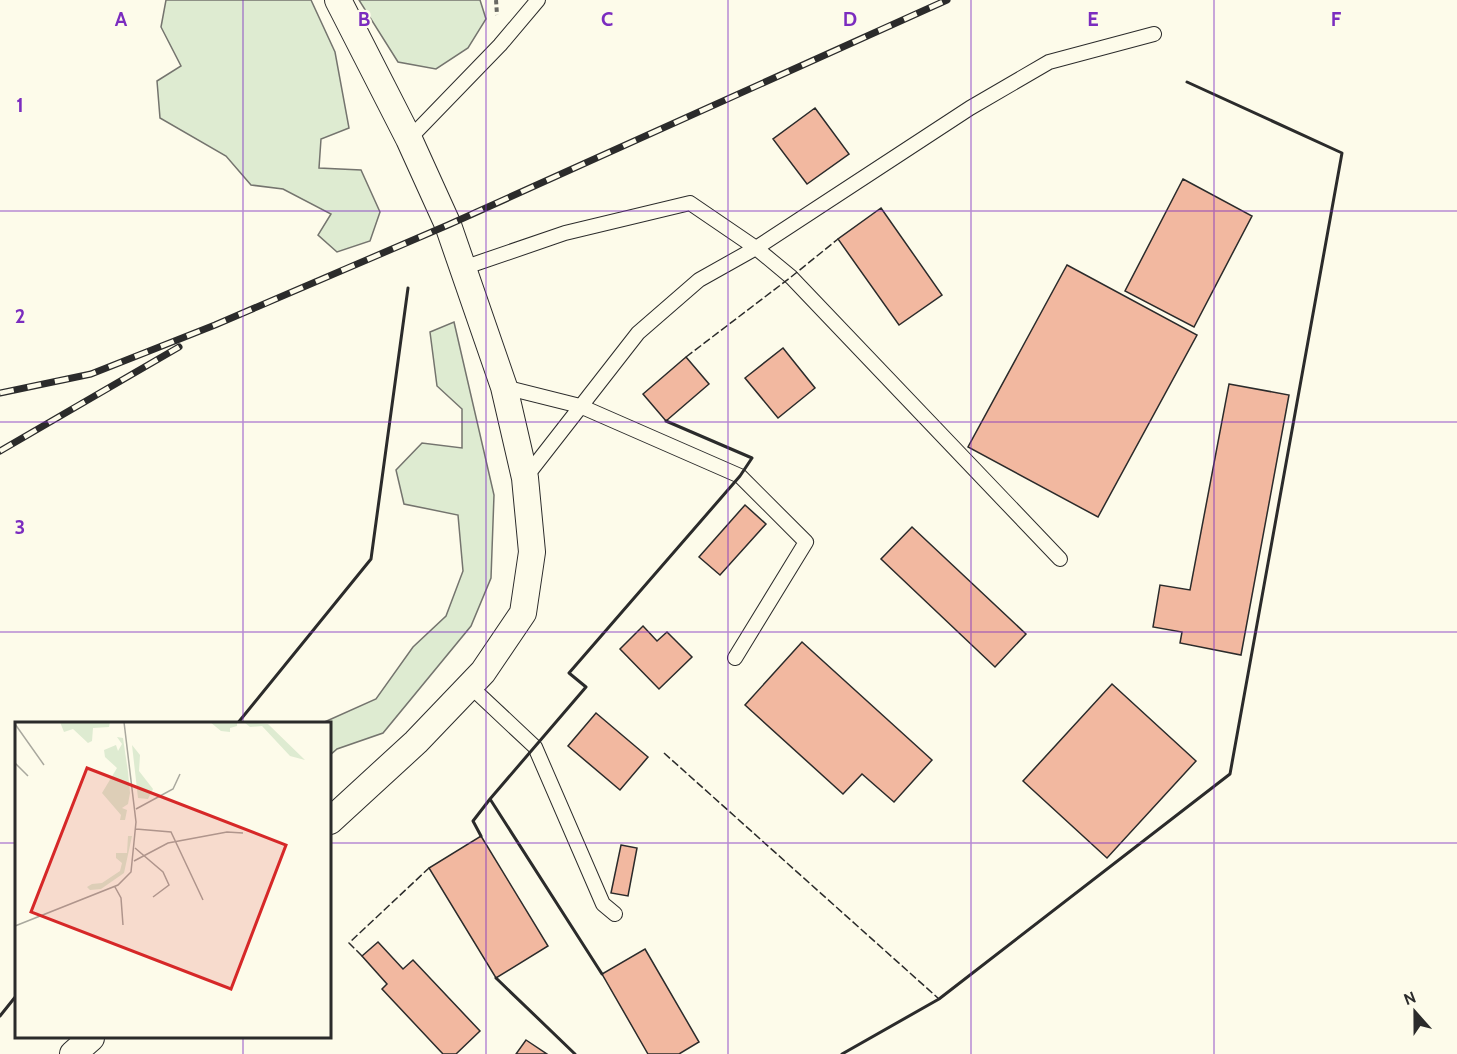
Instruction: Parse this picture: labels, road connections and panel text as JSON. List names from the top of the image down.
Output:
{
  "north": "top",
  "grid": {
    "columns": [
      "A",
      "B",
      "C",
      "D",
      "E",
      "F"
    ],
    "rows": ["1", "2", "3"]
  }
}
